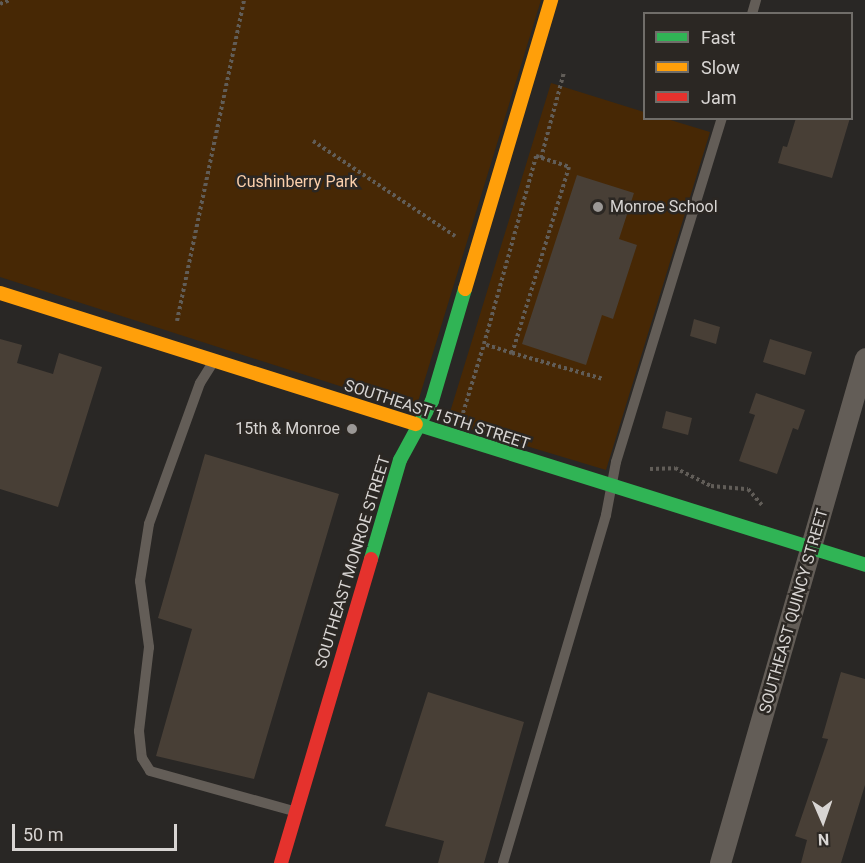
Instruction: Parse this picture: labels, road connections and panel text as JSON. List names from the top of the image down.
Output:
{
  "streets": {
    "street": ["SOUTHEAST 15TH STREET", "SOUTHEAST MONROE STREET", "SOUTHEAST QUINCY STREET"]
  },
  "crossings": [
    ["SOUTHEAST 15TH STREET", "SOUTHEAST MONROE STREET"],
    ["SOUTHEAST 15TH STREET", "SOUTHEAST QUINCY STREET"]
  ],
  "parks": ["Cushinberry Park"],
  "places": ["Monroe School", "15th & Monroe"],
  "legend": ["Fast", "Slow", "Jam"],
  "scale_bar": "50 m",
  "north": "bottom"
}
